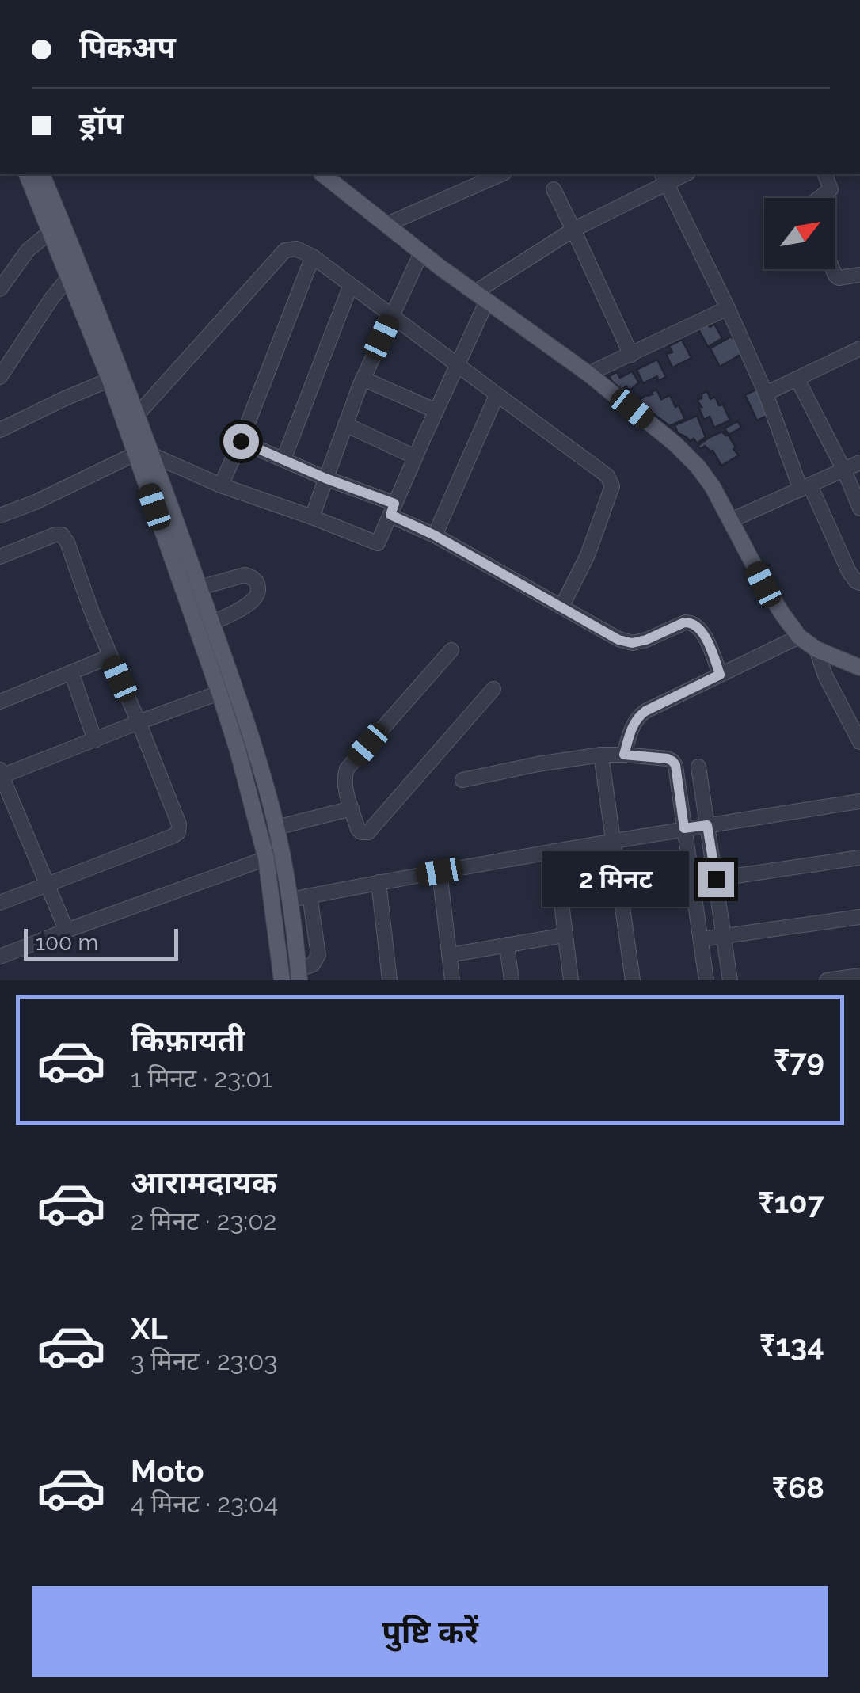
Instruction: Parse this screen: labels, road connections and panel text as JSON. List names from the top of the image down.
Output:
{
  "scale_bar": "100 m",
  "north": "top right",
  "page": {
    "banner": ["पिकअप", "ड्रॉप"],
    "bubble": "2 मिनट",
    "scale": "100 m",
    "list": [
      {
        "name": "किफ़ायती",
        "note": "1 मिनट · 23:01",
        "value": "₹79"
      },
      {
        "name": "आरामदायक",
        "note": "2 मिनट · 23:02",
        "value": "₹107"
      },
      {
        "name": "XL",
        "note": "3 मिनट · 23:03",
        "value": "₹134"
      },
      {
        "name": "Moto",
        "note": "4 मिनट · 23:04",
        "value": "₹68"
      }
    ],
    "buttons": "पुष्टि करें"
  }
}
